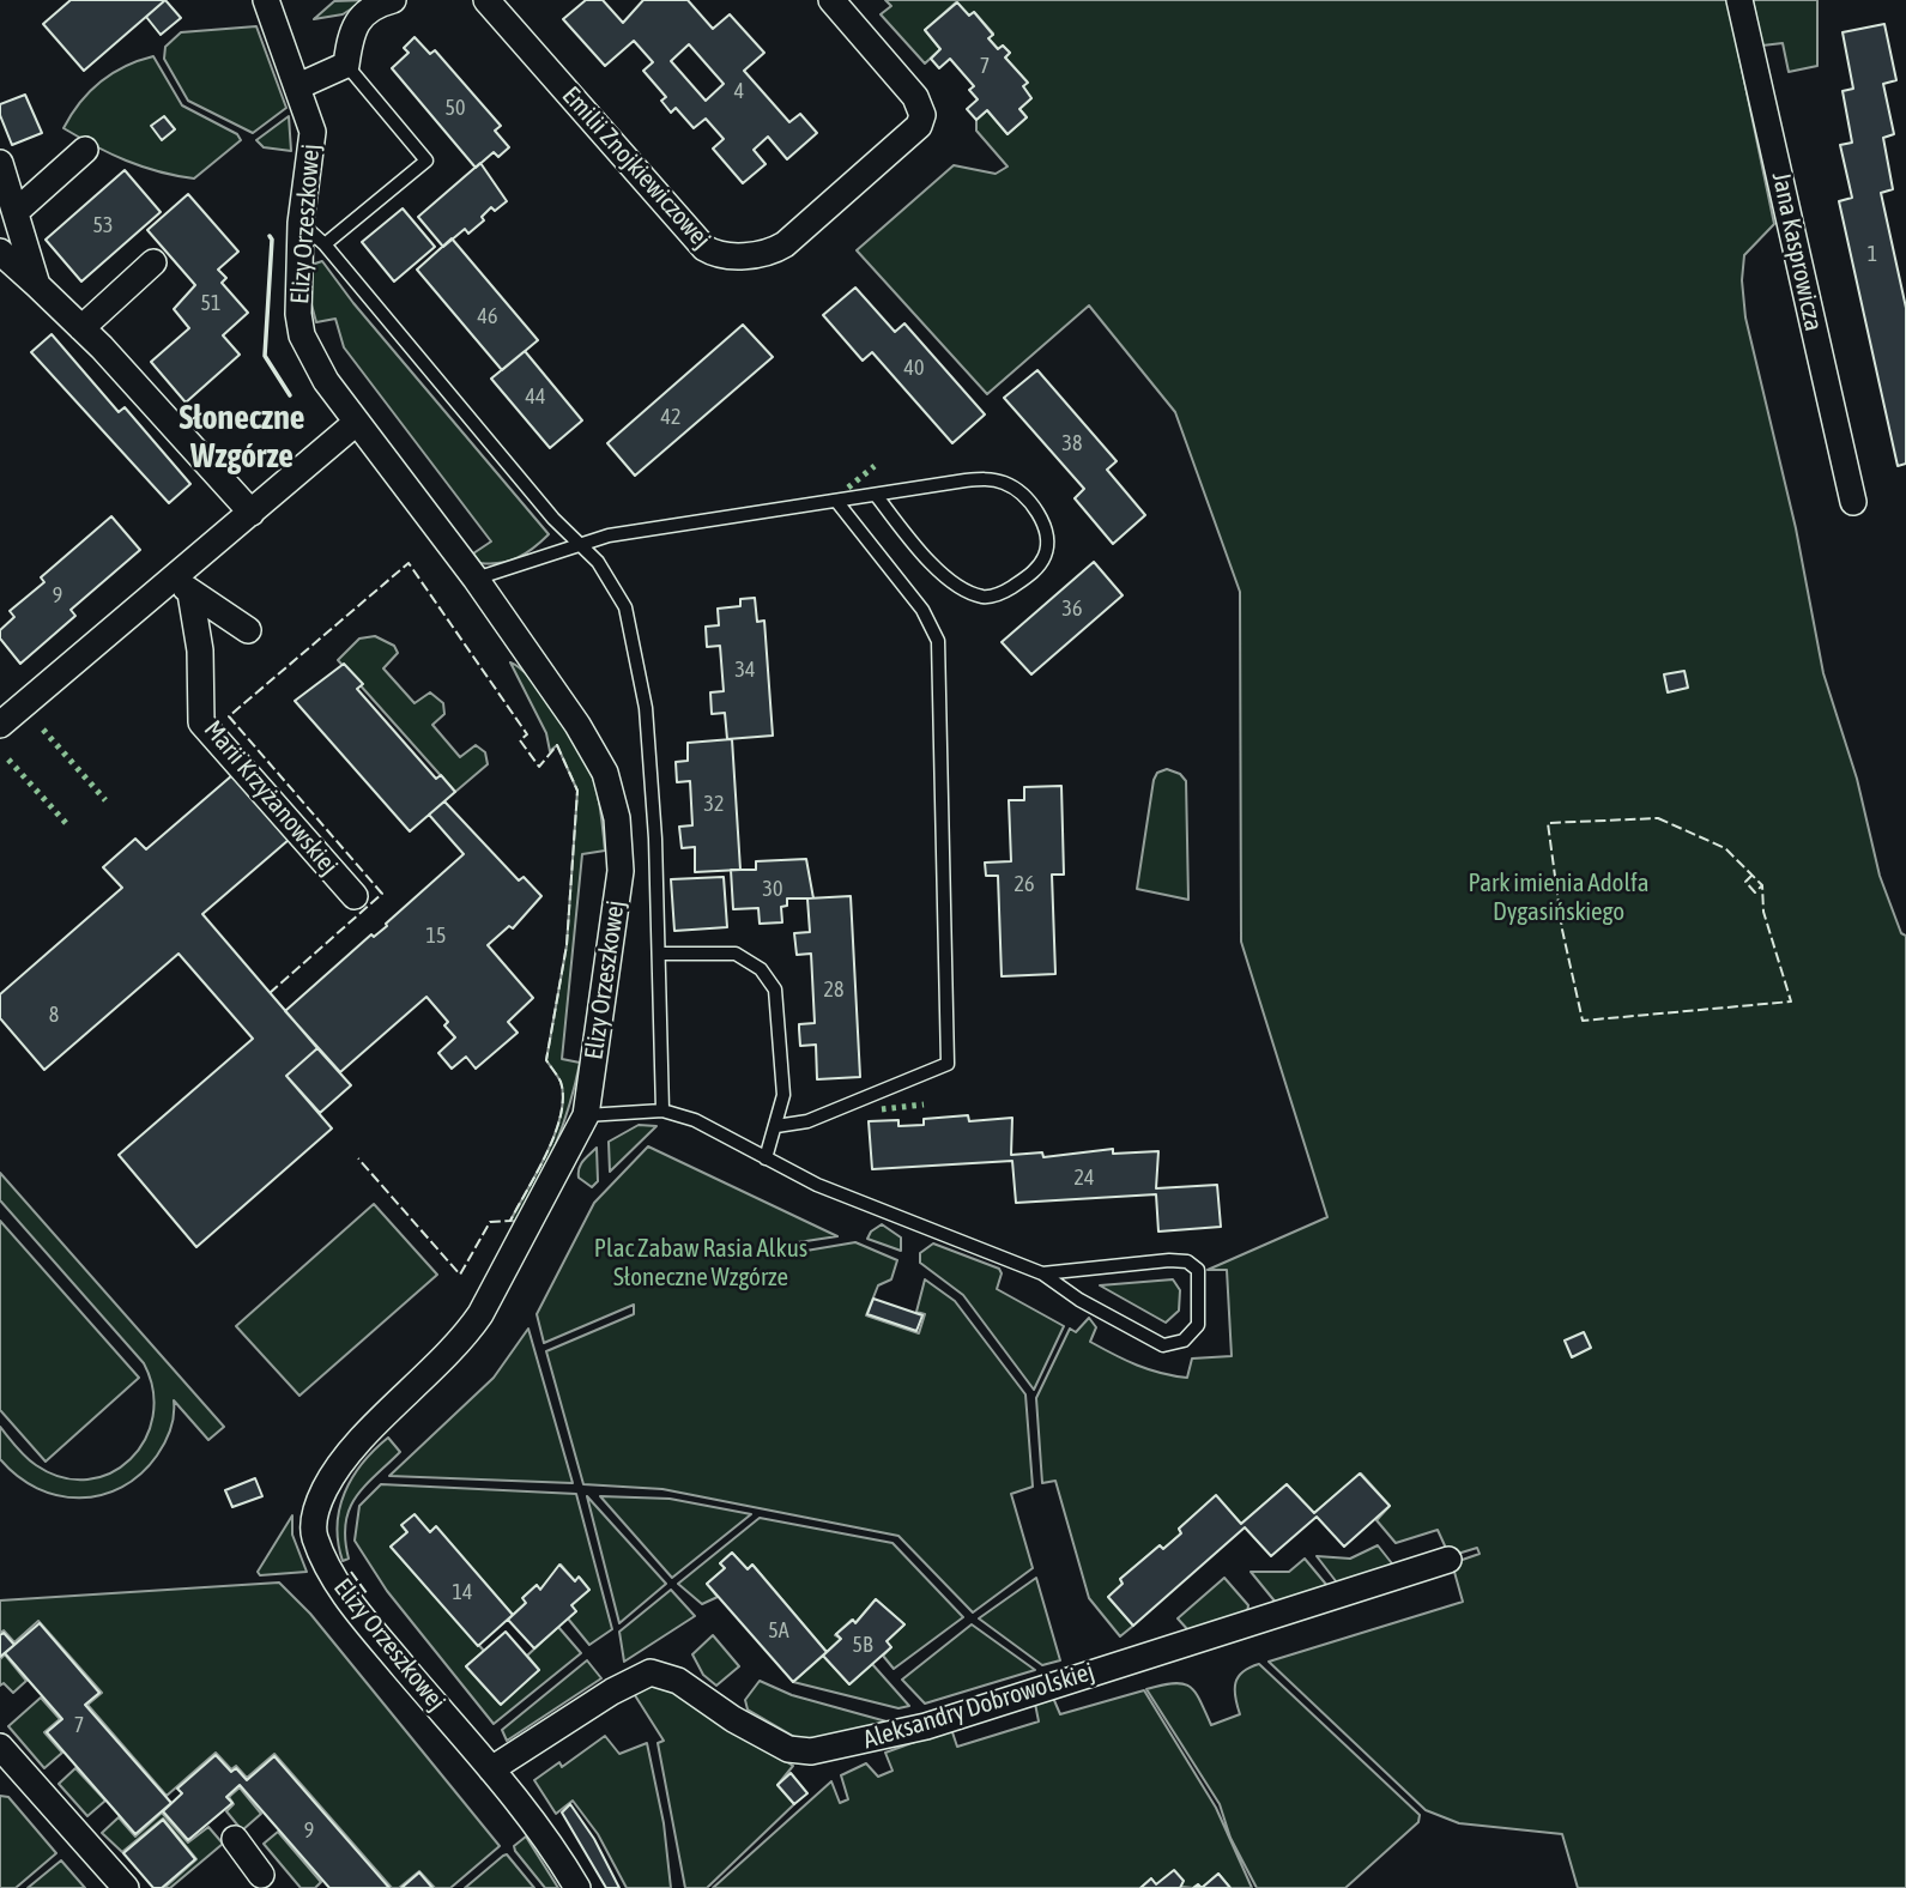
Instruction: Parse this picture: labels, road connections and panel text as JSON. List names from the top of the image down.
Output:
{
  "streets": {
    "street": [
      "Emilii Znojkiewiczowej",
      "Elizy Orzeszkowej",
      "Jana Kasprowicza",
      "Marii Krzyżanowskiej",
      "Aleksandry Dobrowolskiej"
    ]
  },
  "crossings": [
    ["Elizy Orzeszkowej", "Aleksandry Dobrowolskiej"]
  ],
  "districts": ["Słoneczne Wzgórze"],
  "parks": ["Park imienia Adolfa Dygasińskiego", "Plac Zabaw Rasia Alkus Słoneczne Wzgórze"],
  "house_numbers": [
    "7",
    "4",
    "50",
    "53",
    "1",
    "51",
    "46",
    "40",
    "44",
    "42",
    "38",
    "9",
    "36",
    "34",
    "32",
    "26",
    "30",
    "15",
    "28",
    "8",
    "24",
    "14",
    "5A",
    "5B",
    "7",
    "9"
  ]
}
